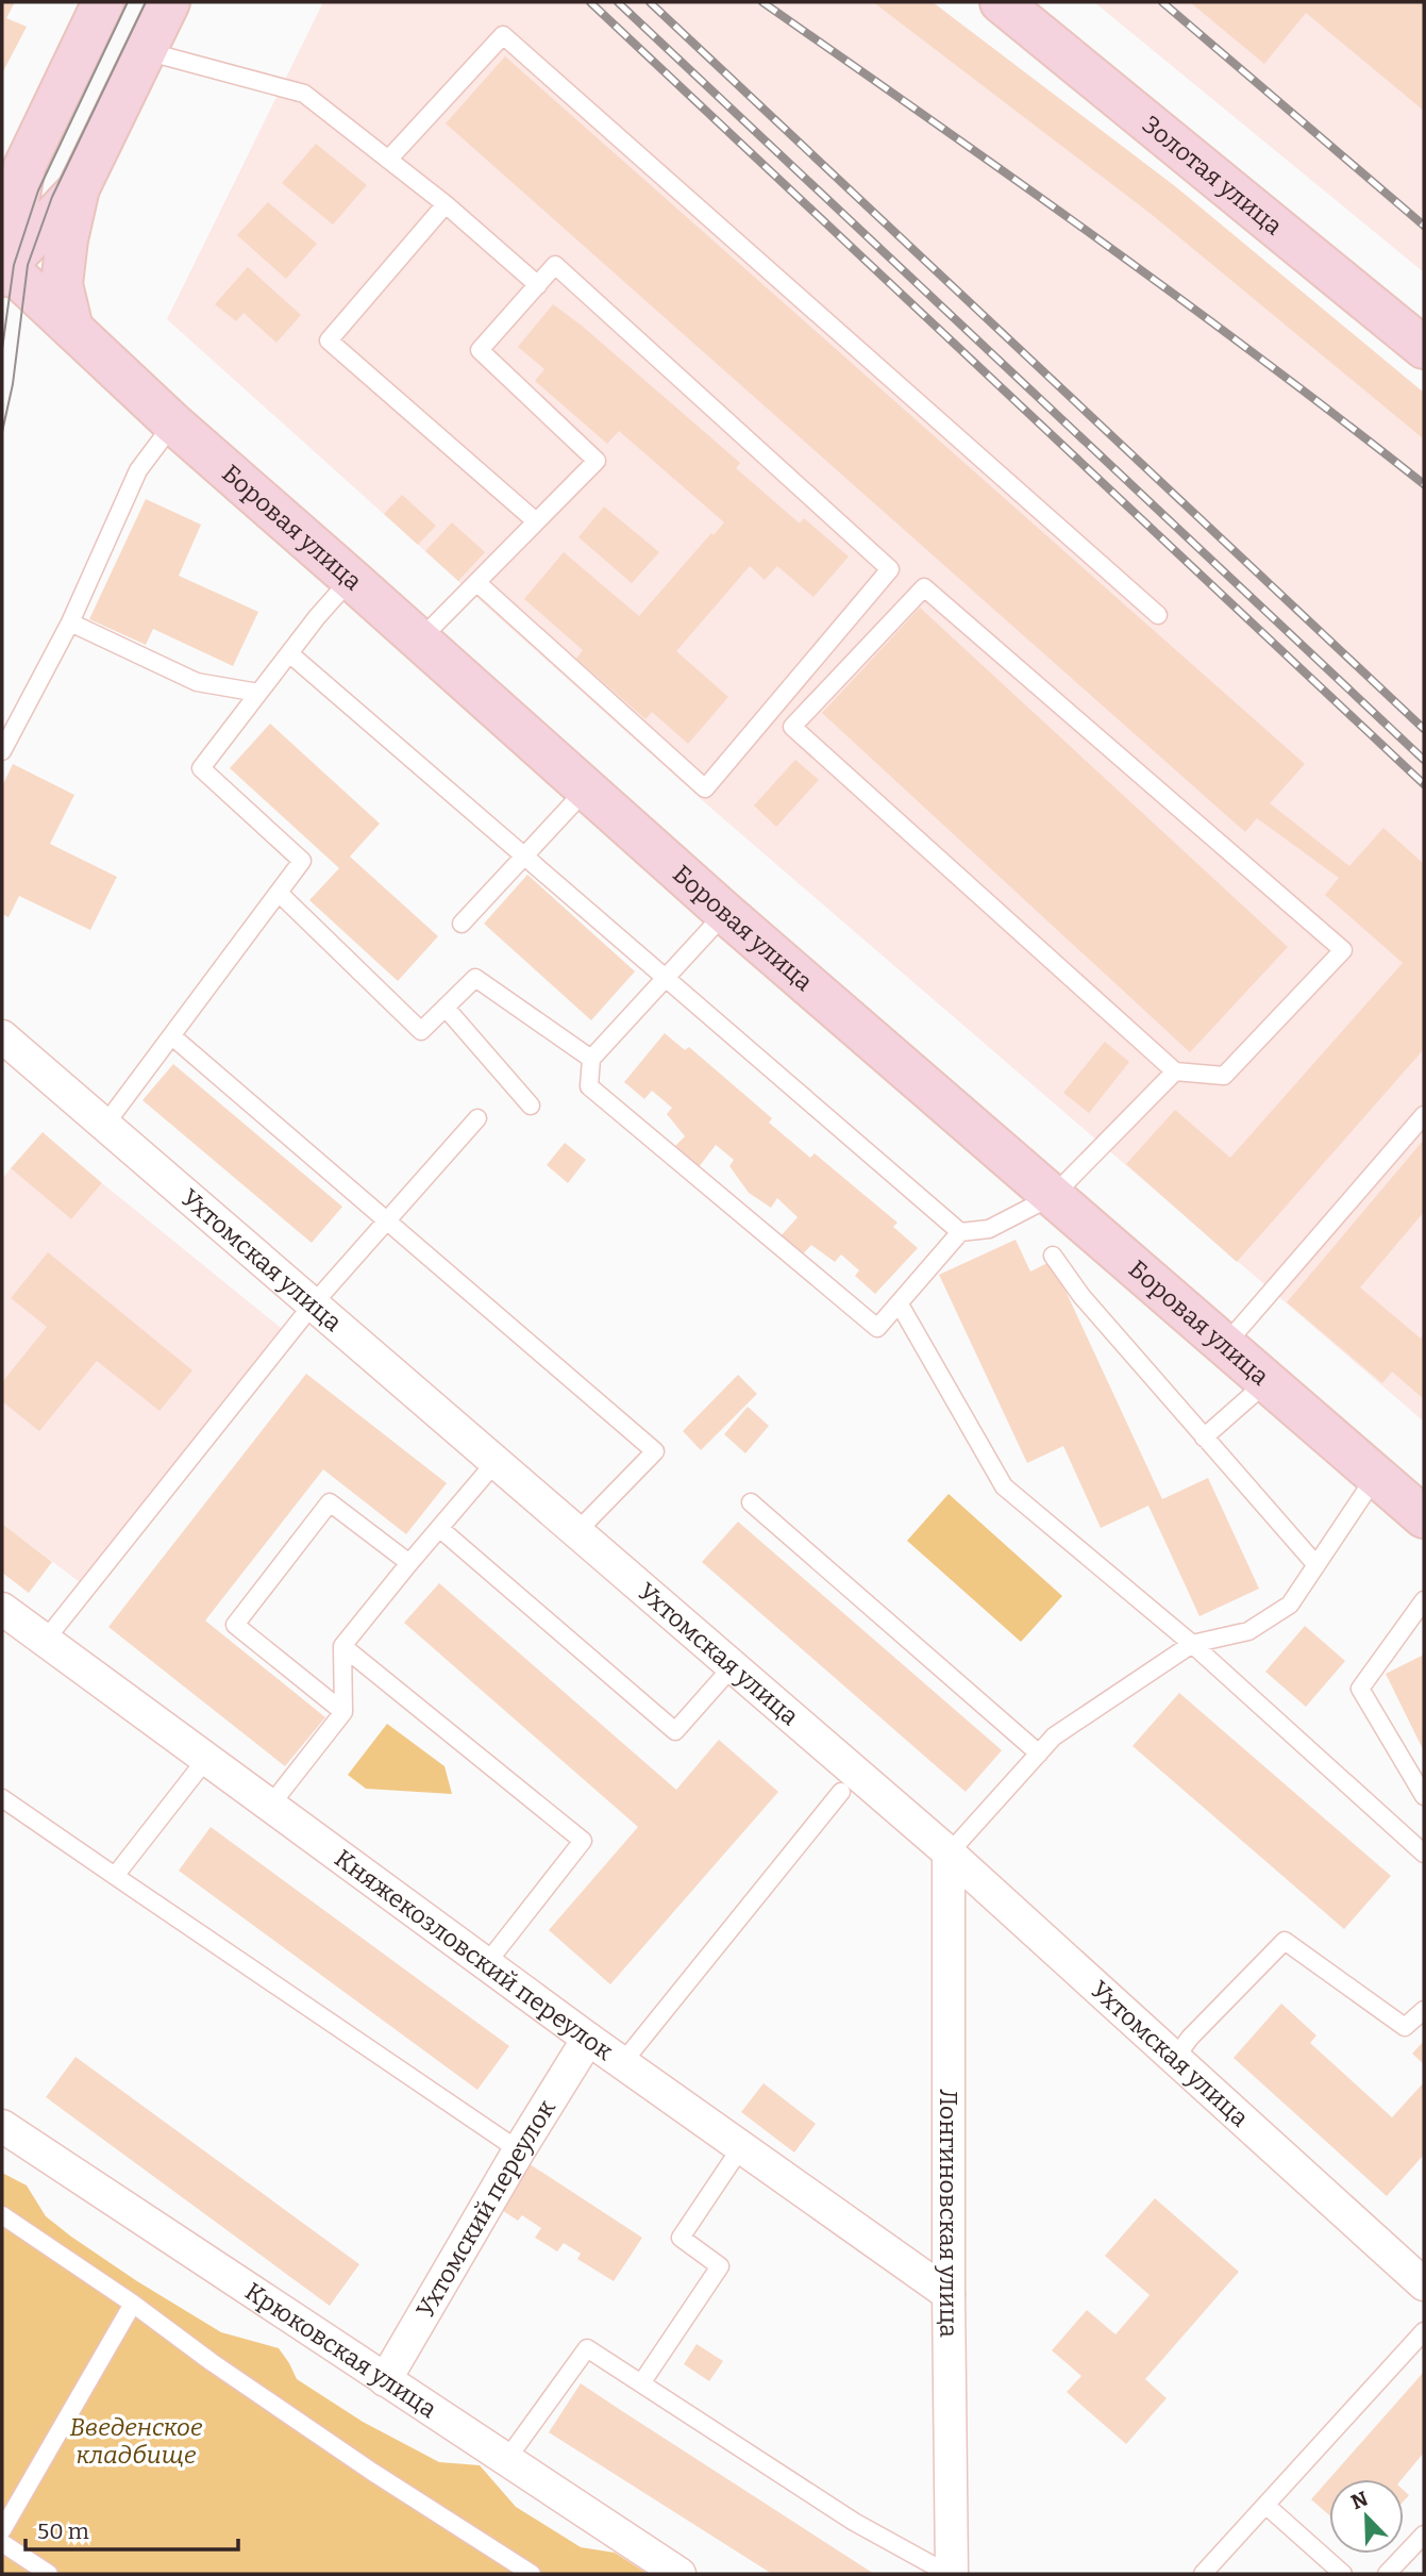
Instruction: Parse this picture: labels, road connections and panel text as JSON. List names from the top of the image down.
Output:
{
  "streets": {
    "street": [
      "Золотая улица",
      "Боровая улица",
      "Ухтомская улица",
      "Княжекозловский переулок",
      "Ухтомский переулок",
      "Лонгиновская улица",
      "Крюковская улица"
    ]
  },
  "crossings": [
    ["Ухтомская улица", "Лонгиновская улица"],
    ["Княжекозловский переулок", "Ухтомский переулок"],
    ["Княжекозловский переулок", "Лонгиновская улица"],
    ["Ухтомский переулок", "Крюковская улица"]
  ],
  "parks": ["Введенское кладбище"],
  "scale_bar": "50 m",
  "north": "top left"
}
